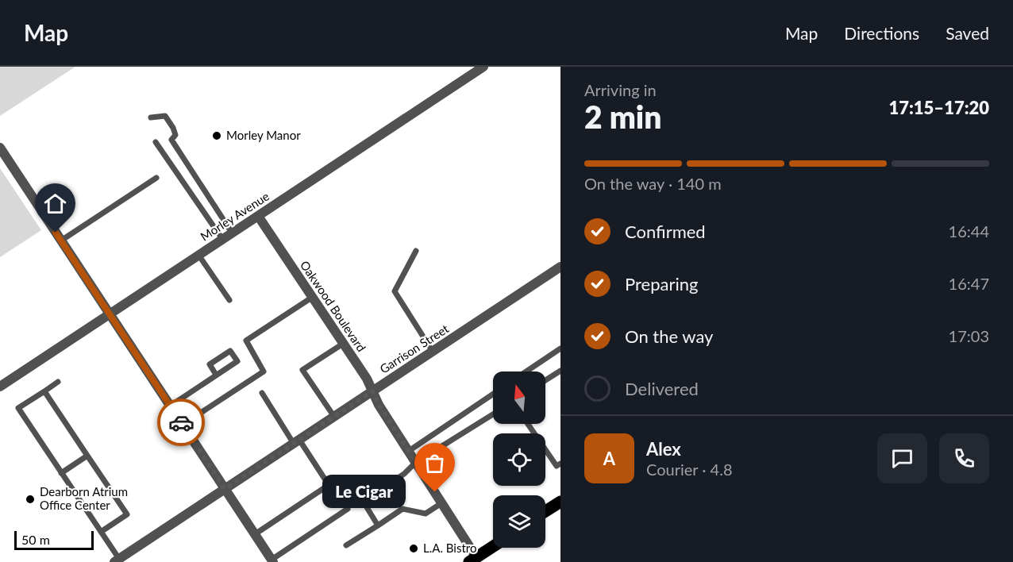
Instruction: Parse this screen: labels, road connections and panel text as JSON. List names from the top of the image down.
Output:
{
  "streets": {
    "street": ["Morley Avenue", "Oakwood Boulevard", "Garrison Street"]
  },
  "crossings": [
    ["Morley Avenue", "Oakwood Boulevard"],
    ["Oakwood Boulevard", "Garrison Street"]
  ],
  "places": [
    "Morley Manor",
    "Le Cigar",
    "Dearborn Atrium Office Center",
    "L.A. Bistro"
  ],
  "scale_bar": "50 m",
  "north": "top",
  "page": {
    "header": "Map",
    "nav": ["Map", "Directions", "Saved"],
    "heading": ["2 min", "Arriving in", "17:15–17:20"],
    "panel": ["Alex", "Courier · 4.8"],
    "bar": "On the way · 140 m",
    "list": [
      ["Confirmed", "16:44"],
      ["Preparing", "16:47"],
      ["On the way", "17:03"],
      "Delivered"
    ],
    "round": "A",
    "bubble": "Le Cigar",
    "scale": "50 m"
  }
}
